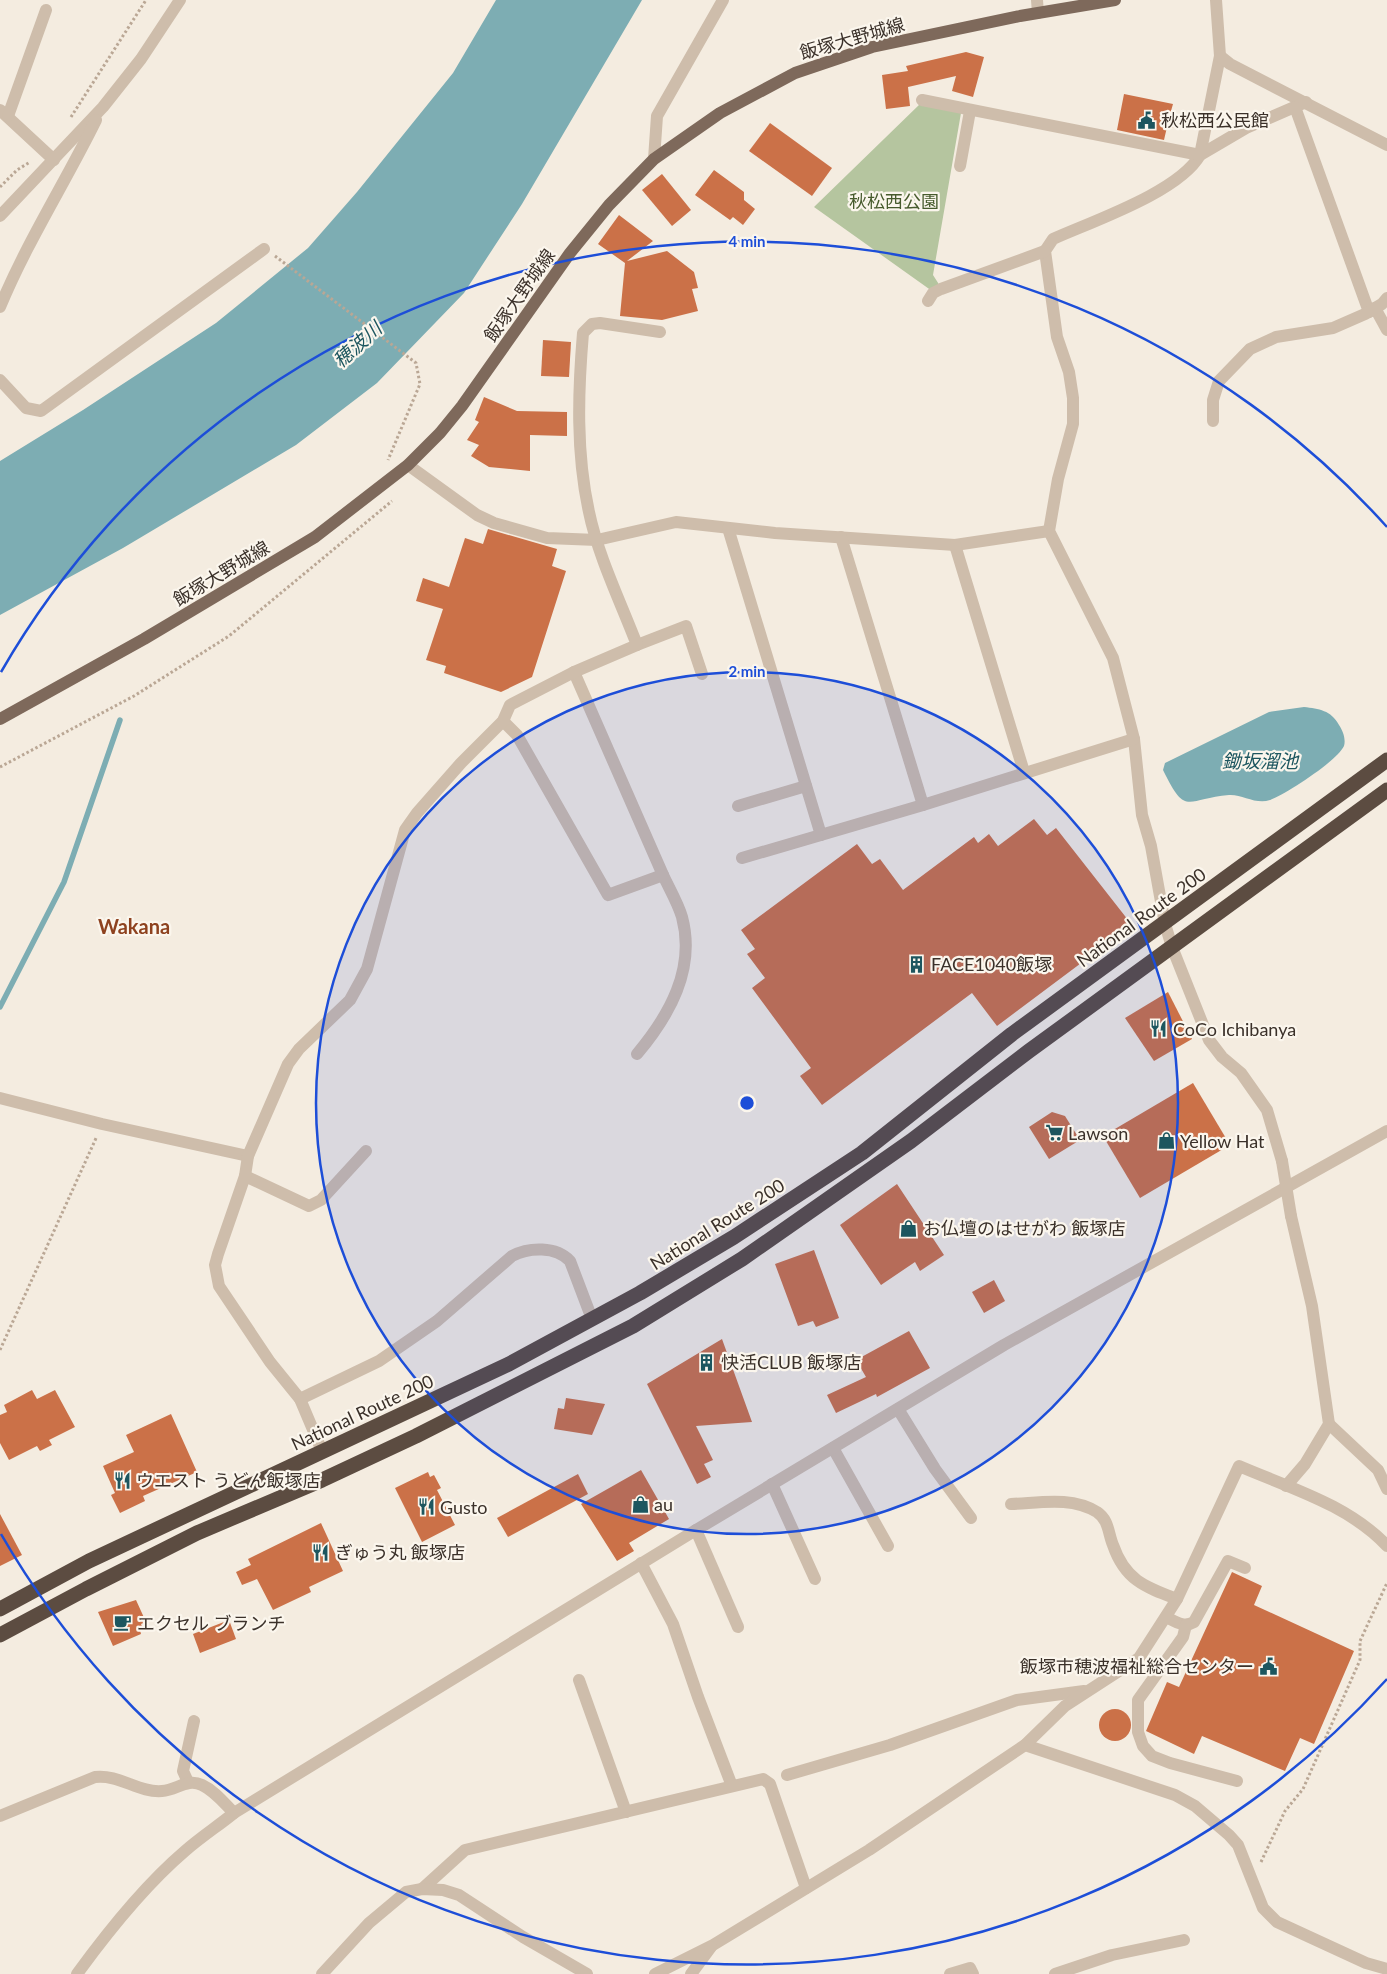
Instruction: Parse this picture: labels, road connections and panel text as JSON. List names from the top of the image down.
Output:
{
  "streets": {
    "highway": ["National Route 200"],
    "main road": ["飯塚大野城線"]
  },
  "districts": ["Wakana"],
  "water": ["穂波川", "鋤坂溜池"],
  "parks": ["秋松西公園"],
  "places": {
    "public building": ["秋松西公民館", "飯塚市穂波福祉総合センター"],
    "building": ["FACE1040飯塚", "快活CLUB 飯塚店"],
    "restaurant": [
      "CoCo Ichibanya",
      "ウエスト うどん飯塚店",
      "Gusto",
      "ぎゅう丸 飯塚店"
    ],
    "supermarket": ["Lawson"],
    "shop": ["Yellow Hat", "お仏壇のはせがわ 飯塚店", "au"],
    "cafe": ["エクセル ブランチ"]
  },
  "rings": ["4 min", "2 min"]
}
